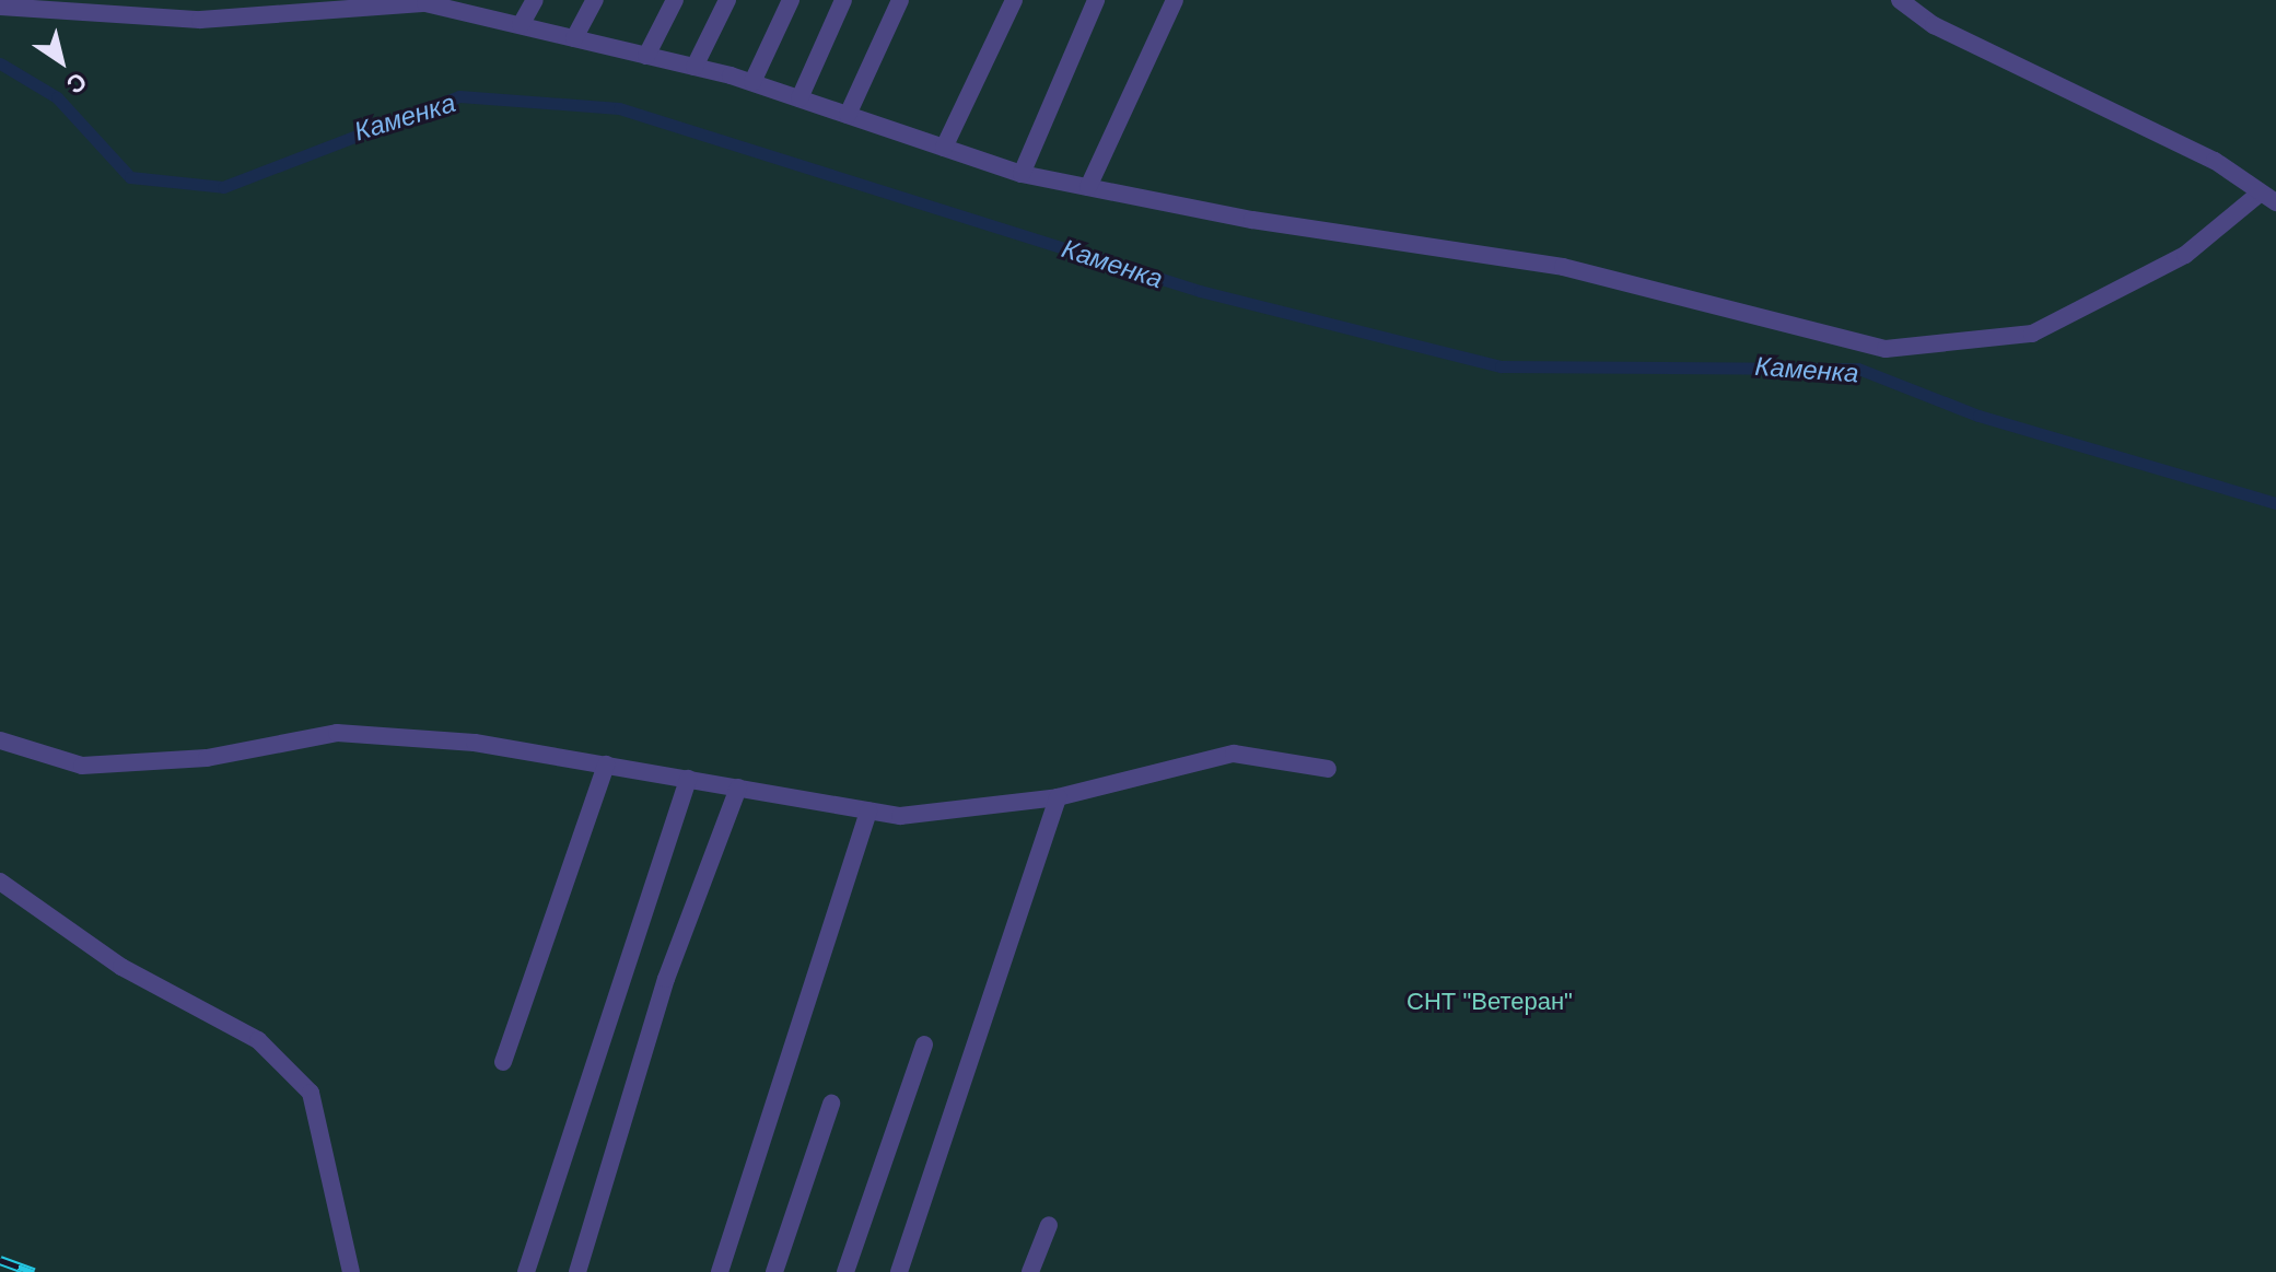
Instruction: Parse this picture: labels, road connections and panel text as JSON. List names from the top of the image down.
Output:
{
  "water": ["Каменка"],
  "parks": ["СНТ \"Ветеран\""],
  "north": "bottom right"
}
